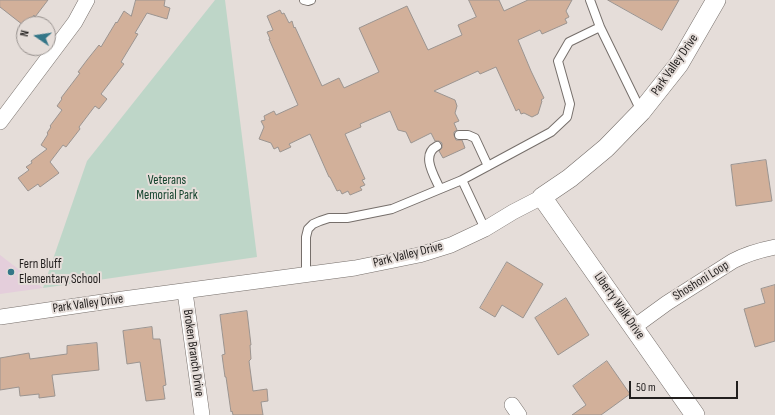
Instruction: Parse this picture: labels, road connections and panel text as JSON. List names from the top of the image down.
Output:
{
  "streets": {
    "street": [
      "Park Valley Drive",
      "Shoshoni Loop",
      "Liberty Walk Drive",
      "Broken Branch Drive"
    ]
  },
  "crossings": [
    ["Park Valley Drive", "Liberty Walk Drive"],
    ["Park Valley Drive", "Broken Branch Drive"],
    ["Shoshoni Loop", "Liberty Walk Drive"]
  ],
  "parks": ["Veterans Memorial Park"],
  "places": ["Fern Bluff Elementary School"],
  "scale_bar": "50 m",
  "north": "left"
}
